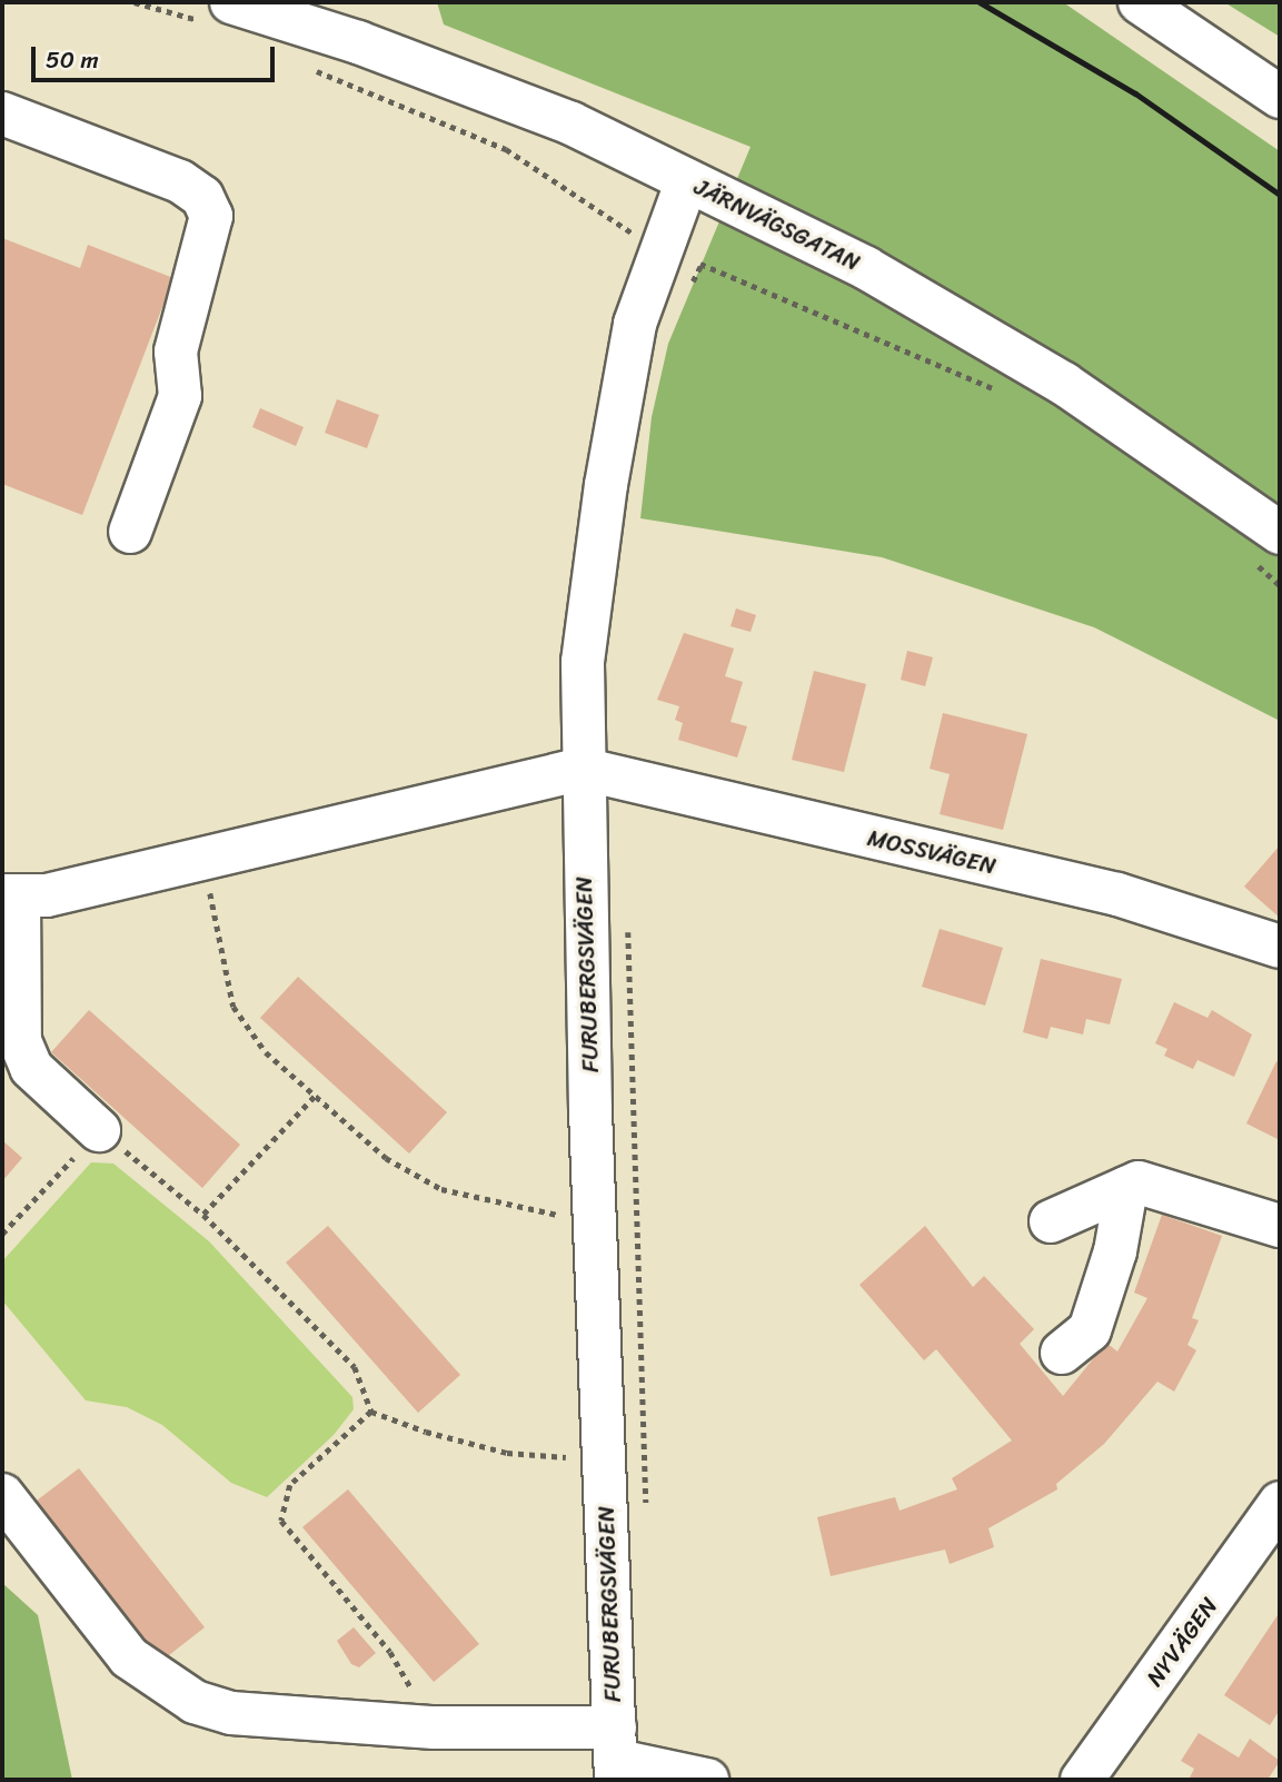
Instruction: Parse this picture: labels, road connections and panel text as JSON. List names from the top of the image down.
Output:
{
  "streets": {
    "street": [
      "JÄRNVÄGSGATAN",
      "MOSSVÄGEN",
      "FURUBERGSVÄGEN",
      "NYVÄGEN"
    ]
  },
  "crossings": [
    ["JÄRNVÄGSGATAN", "FURUBERGSVÄGEN"],
    ["MOSSVÄGEN", "FURUBERGSVÄGEN"]
  ],
  "scale_bar": "50 m"
}
